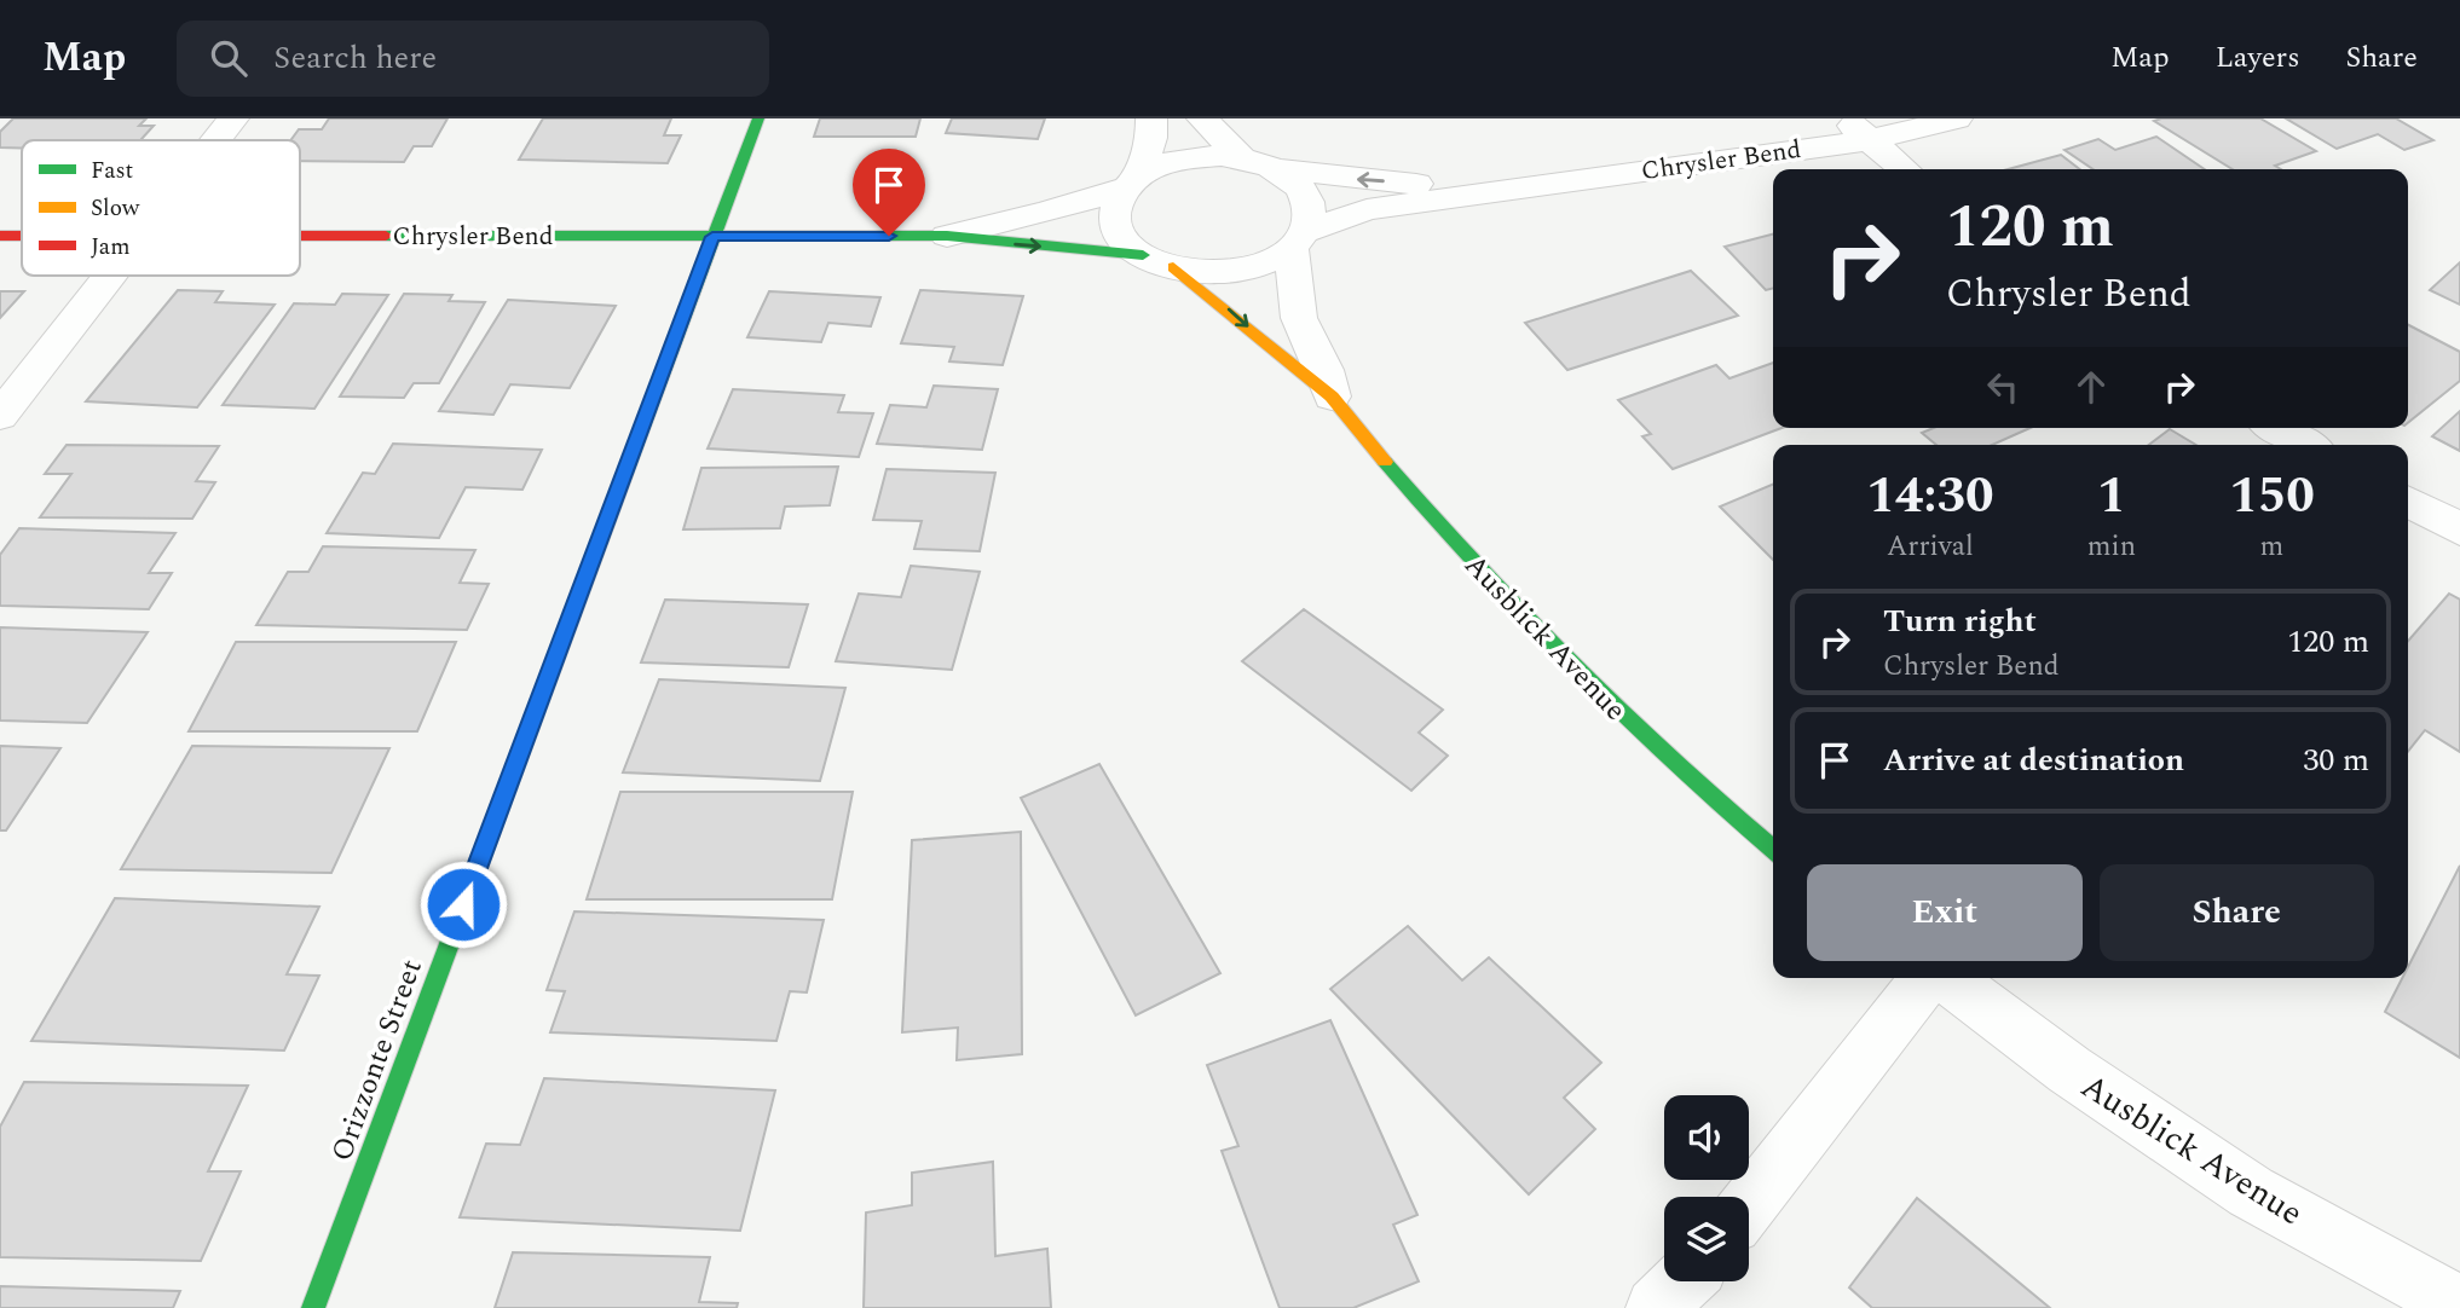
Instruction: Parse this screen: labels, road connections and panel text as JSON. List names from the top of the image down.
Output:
{
  "streets": {
    "street": ["Chrysler Bend", "Ausblick Avenue", "Orizzonte Street"]
  },
  "crossings": [
    ["Chrysler Bend", "Ausblick Avenue"],
    ["Chrysler Bend", "Orizzonte Street"]
  ],
  "legend": ["Fast", "Slow", "Jam"],
  "page": {
    "header": "Map",
    "search": "Search here",
    "nav": ["Map", "Layers", "Share"],
    "turn": ["120 m", "Chrysler Bend"],
    "eta": [
      "14:30",
      "Arrival",
      "1",
      "min",
      "150",
      "m"
    ],
    "list": [
      {
        "name": "Turn right",
        "note": "Chrysler Bend",
        "value": "120 m"
      },
      {
        "name": "Arrive at destination",
        "value": "30 m"
      }
    ],
    "buttons": ["Exit", "Share"]
  }
}
